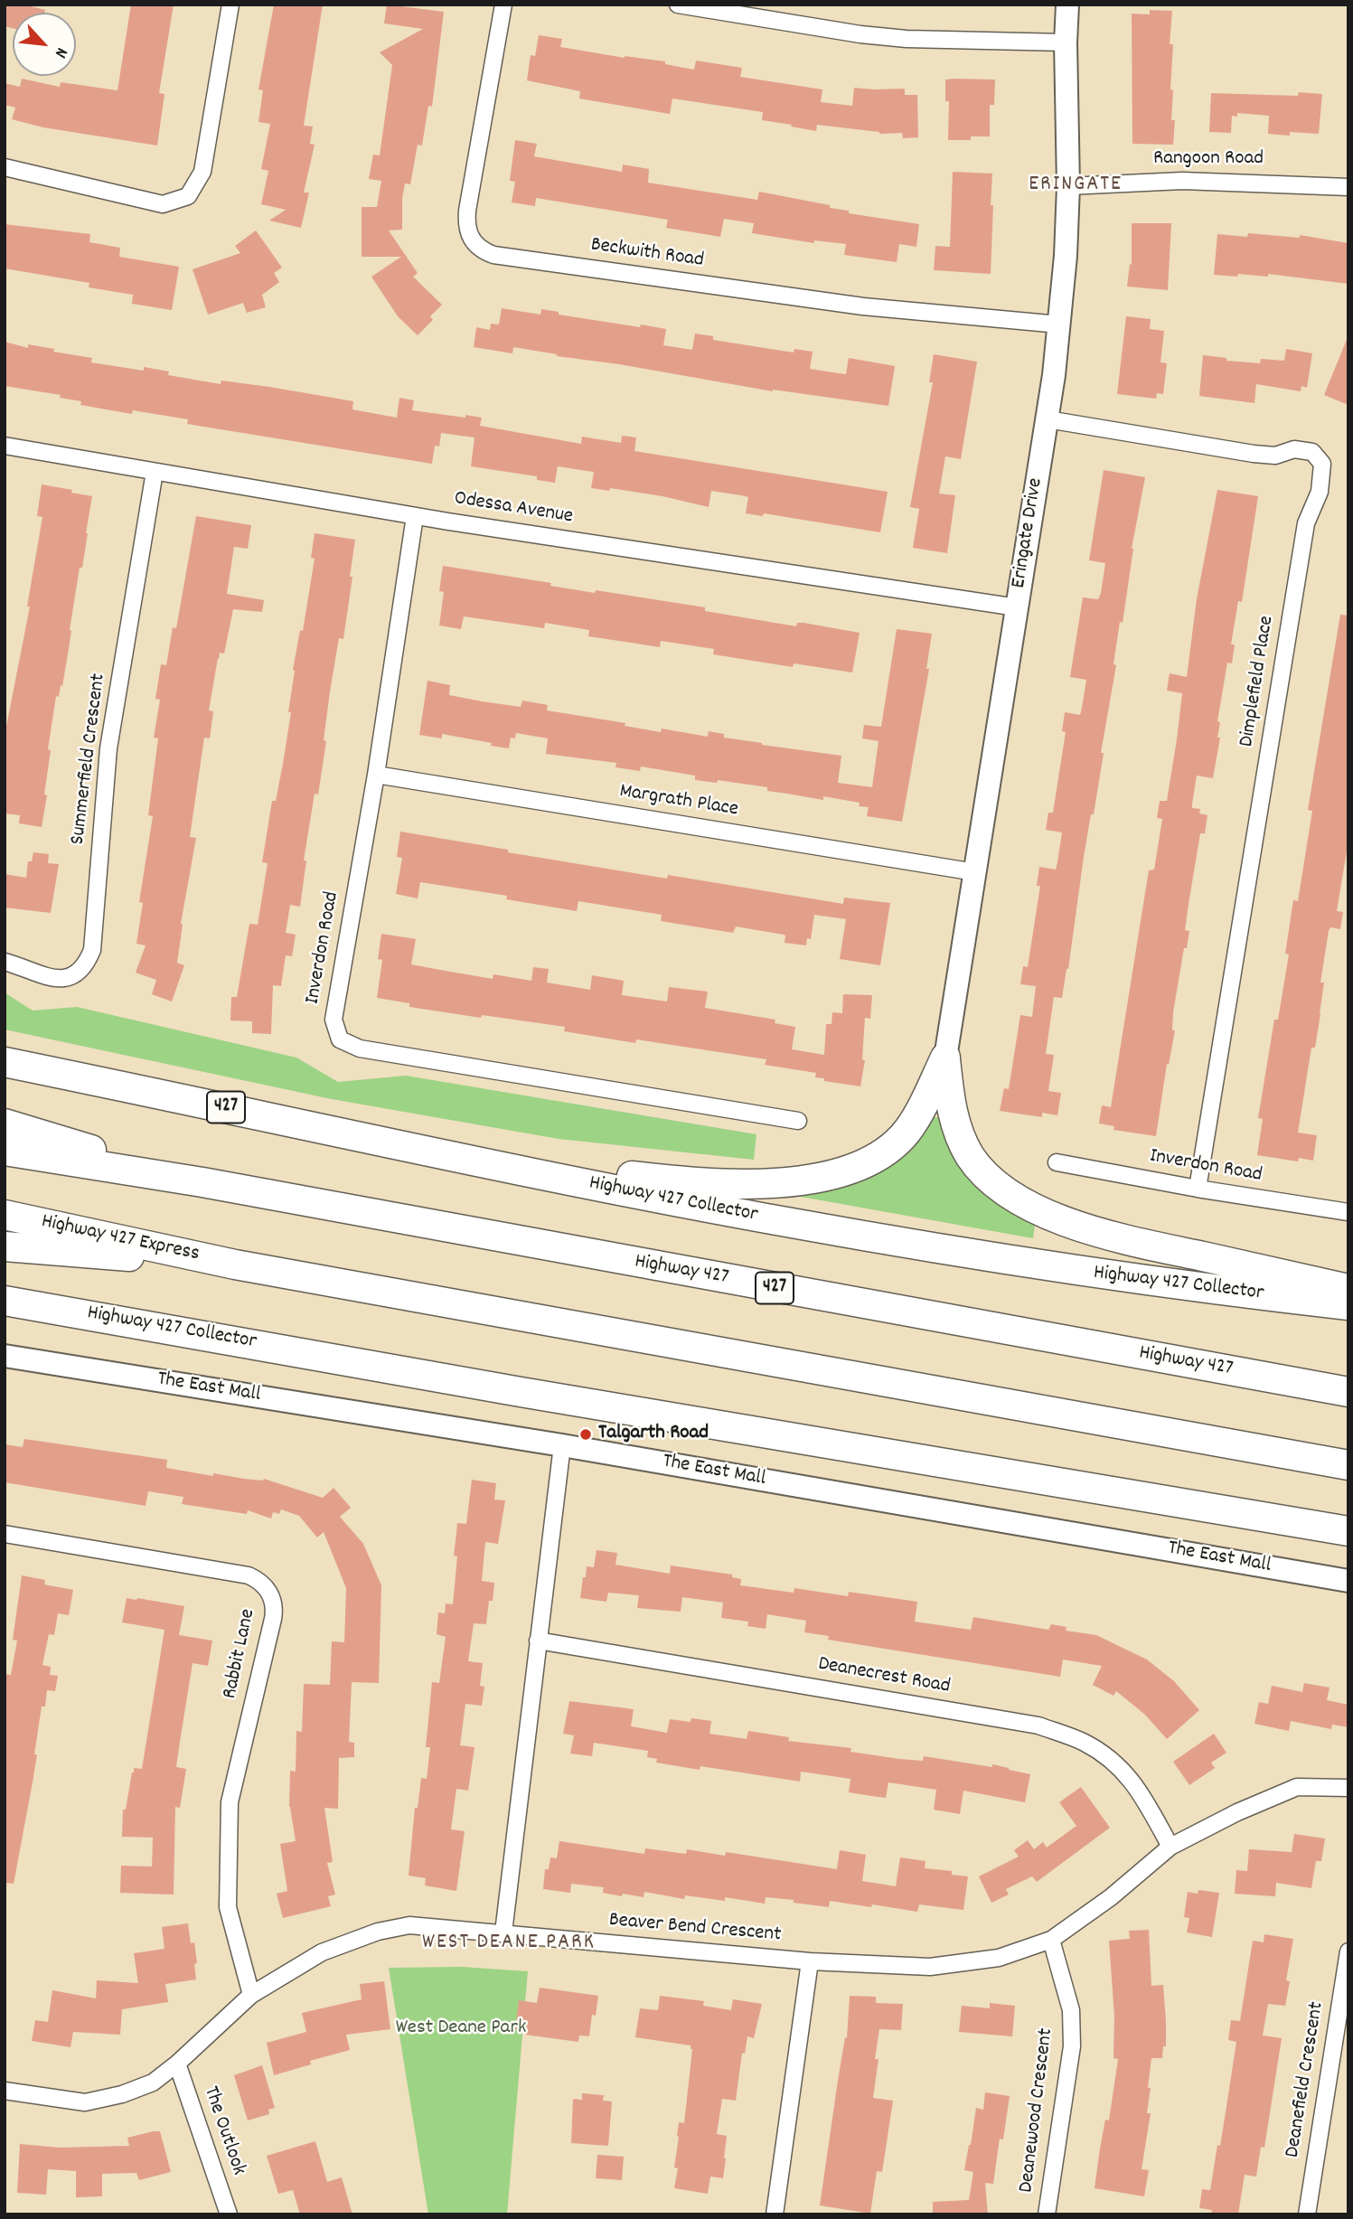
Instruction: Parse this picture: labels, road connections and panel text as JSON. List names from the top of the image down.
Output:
{
  "streets": {
    "highway": [
      "427",
      "Highway 427 Collector",
      "Highway 427 Express",
      "Highway 427"
    ],
    "main road": ["Eringate Drive", "The East Mall"],
    "street": [
      "Rangoon Road",
      "Beckwith Road",
      "Odessa Avenue",
      "Dimplefield Place",
      "Summerfield Crescent",
      "Margrath Place",
      "Inverdon Road",
      "Rabbit Lane",
      "Deanecrest Road",
      "Beaver Bend Crescent",
      "Deanefield Crescent",
      "Deanewood Crescent",
      "The Outlook"
    ]
  },
  "crossings": [
    ["Rangoon Road", "Eringate Drive"],
    ["Beckwith Road", "Eringate Drive"],
    ["Odessa Avenue", "Eringate Drive"],
    ["Odessa Avenue", "Summerfield Crescent"],
    ["Odessa Avenue", "Inverdon Road"],
    ["Eringate Drive", "Dimplefield Place"],
    ["Eringate Drive", "Margrath Place"],
    ["Dimplefield Place", "Inverdon Road"],
    ["Margrath Place", "Inverdon Road"],
    ["427", "Highway 427"],
    ["Rabbit Lane", "Beaver Bend Crescent"],
    ["Deanecrest Road", "Beaver Bend Crescent"],
    ["Beaver Bend Crescent", "Deanewood Crescent"],
    ["Beaver Bend Crescent", "The Outlook"]
  ],
  "districts": ["ERINGATE", "WEST DEANE PARK"],
  "parks": ["West Deane Park"],
  "places": ["Talgarth Road"],
  "north": "bottom right"
}
